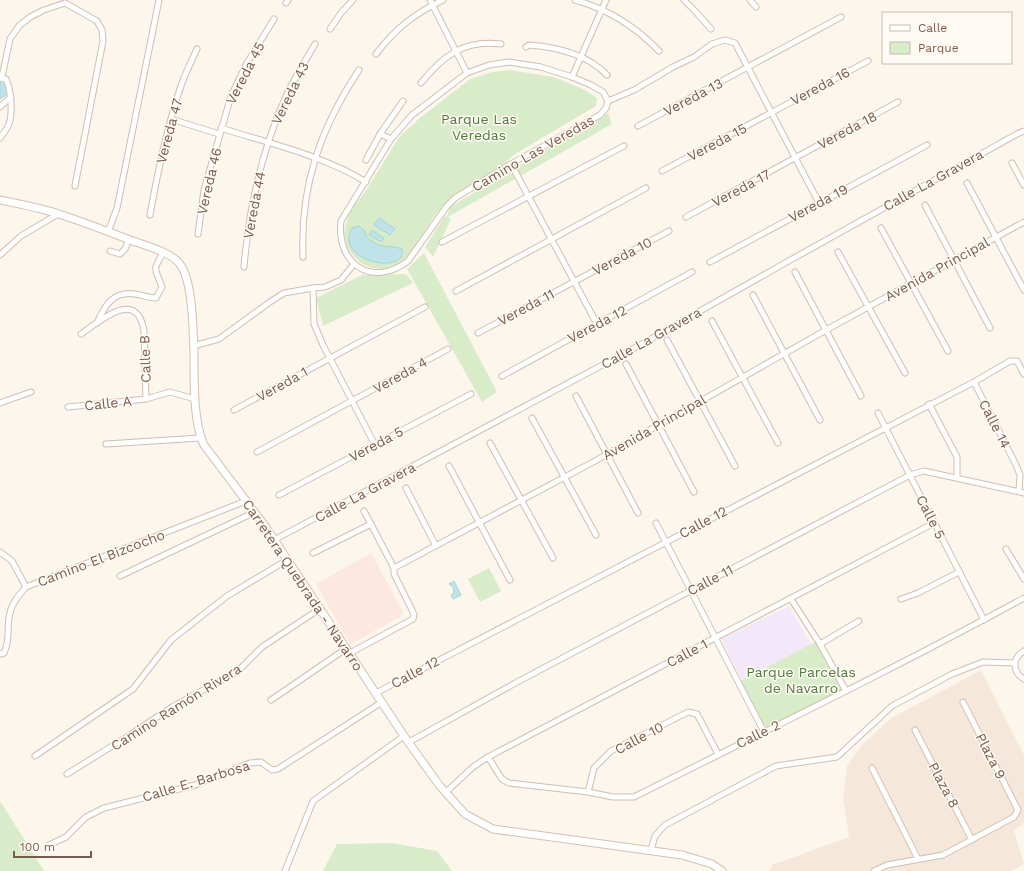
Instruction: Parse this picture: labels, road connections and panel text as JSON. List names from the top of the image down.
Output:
{
  "streets": {
    "street": [
      "Vereda 45",
      "Vereda 16",
      "Vereda 43",
      "Vereda 13",
      "Vereda 18",
      "Vereda 47",
      "Vereda 15",
      "Camino Las Veredas",
      "Calle La Gravera",
      "Vereda 46",
      "Vereda 17",
      "Vereda 19",
      "Vereda 44",
      "Vereda 10",
      "Avenida Principal",
      "Vereda 11",
      "Vereda 12",
      "Calle B",
      "Vereda 4",
      "Vereda 1",
      "Calle A",
      "Calle 14",
      "Vereda 5",
      "Calle 5",
      "Calle 12",
      "Camino El Bizcocho",
      "Calle 11",
      "Carretera Quebrada - Navarro",
      "Calle 1",
      "Camino Ramón Rivera",
      "Calle 2",
      "Calle 10",
      "Plaza 9",
      "Calle E. Barbosa",
      "Plaza 8"
    ]
  },
  "crossings": [
    ["Vereda 45", "Vereda 46"],
    ["Vereda 16", "Vereda 15"],
    ["Vereda 43", "Vereda 44"],
    ["Vereda 18", "Vereda 17"],
    ["Calle La Gravera", "Carretera Quebrada - Navarro"],
    ["Vereda 10", "Vereda 11"],
    ["Calle B", "Calle A"],
    ["Calle A", "Carretera Quebrada - Navarro"],
    ["Calle 14", "Calle 12"],
    ["Calle 14", "Calle 11"],
    ["Calle 5", "Calle 12"],
    ["Calle 5", "Calle 11"],
    ["Calle 5", "Calle 1"],
    ["Calle 5", "Calle 2"],
    ["Calle 12", "Carretera Quebrada - Navarro"],
    ["Camino El Bizcocho", "Carretera Quebrada - Navarro"],
    ["Calle 11", "Carretera Quebrada - Navarro"],
    ["Carretera Quebrada - Navarro", "Calle 1"],
    ["Carretera Quebrada - Navarro", "Camino Ramón Rivera"],
    ["Carretera Quebrada - Navarro", "Calle E. Barbosa"],
    ["Calle 1", "Calle 2"],
    ["Calle 2", "Calle 10"],
    ["Plaza 9", "Plaza 8"]
  ],
  "parks": ["Parque Las Veredas", "Parque Parcelas de Navarro"],
  "legend": ["Calle", "Parque"],
  "scale_bar": "100 m"
}
